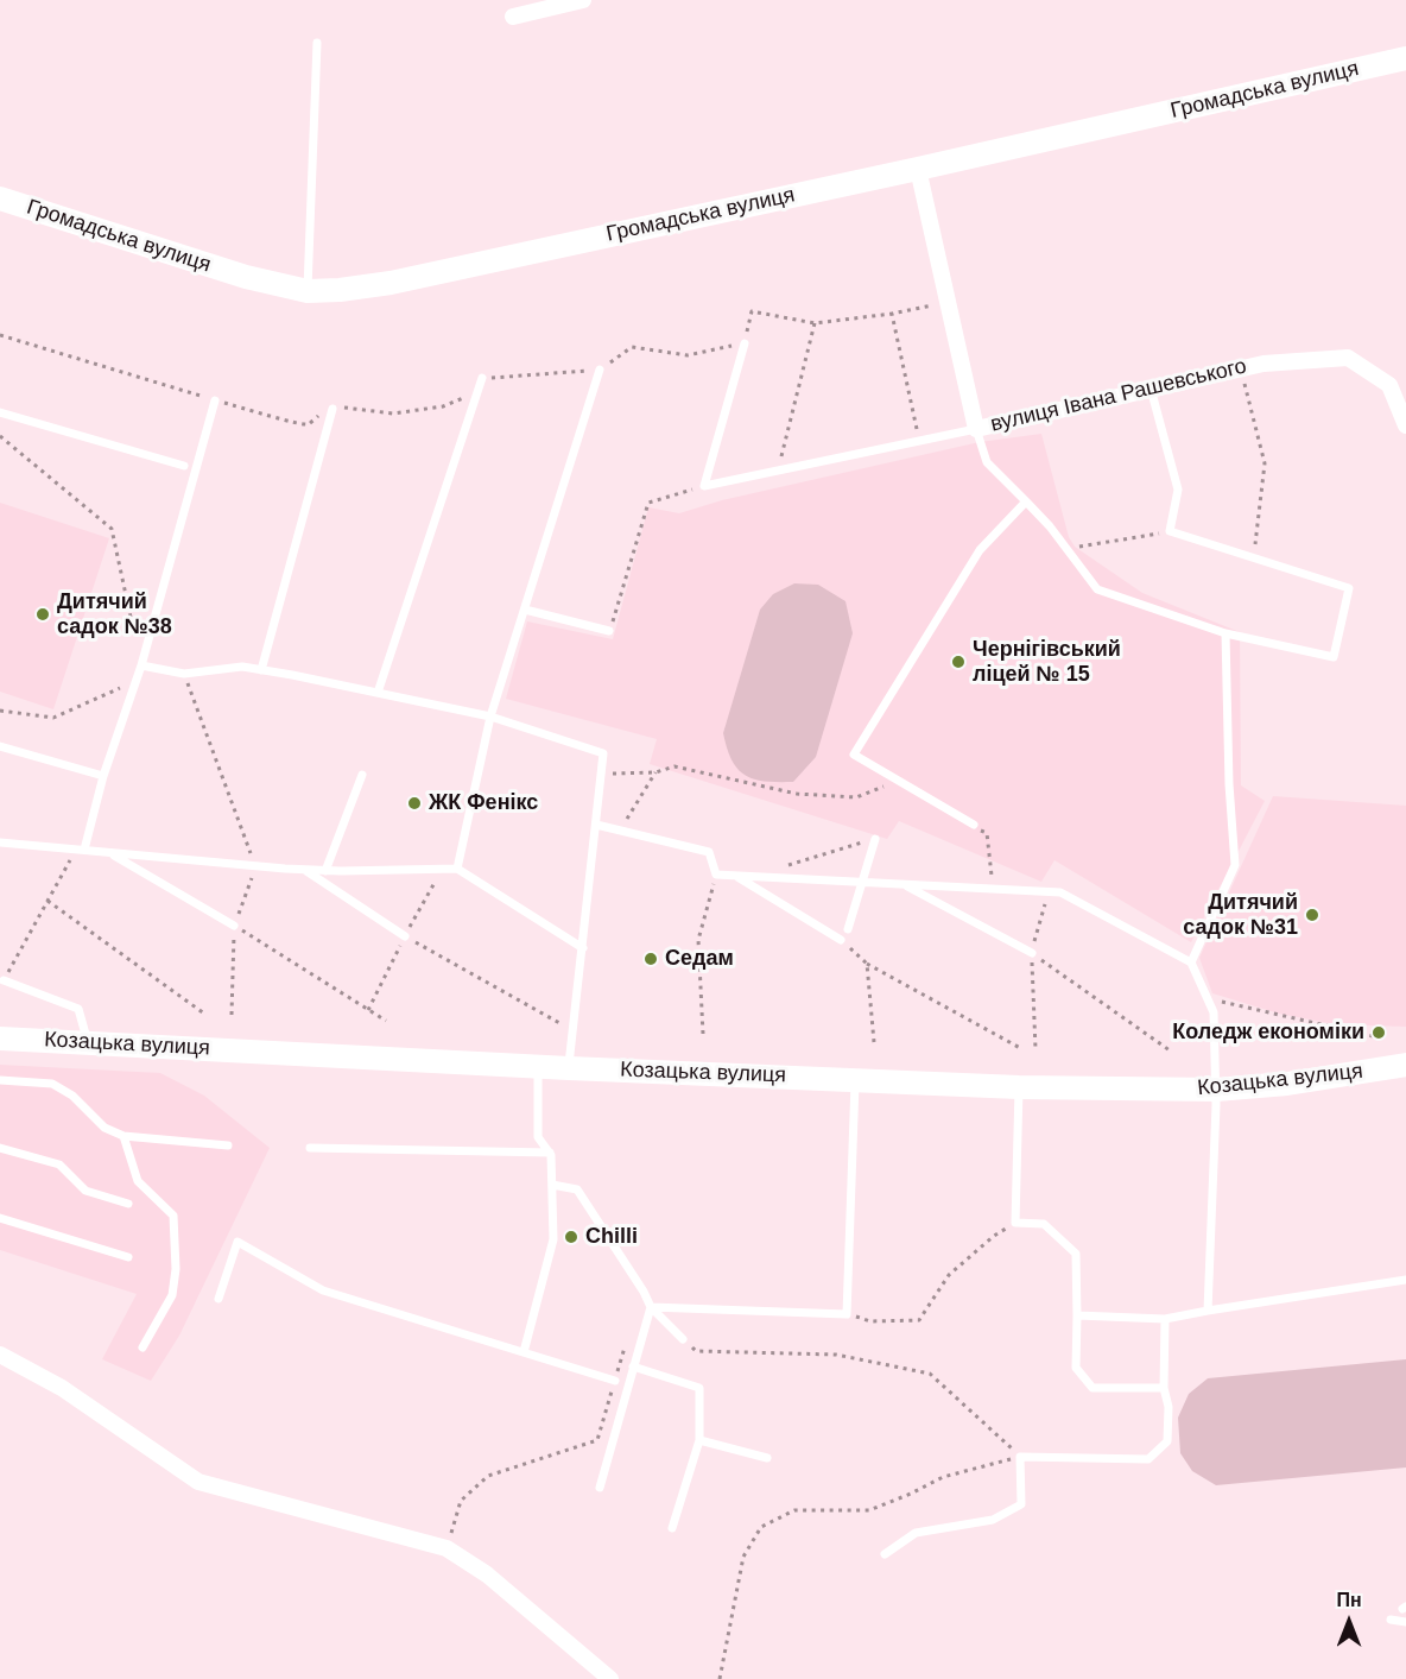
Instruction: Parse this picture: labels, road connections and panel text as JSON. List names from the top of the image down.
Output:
{
  "streets": {
    "street": ["Громадська вулиця", "вулиця Івана Рашевського", "Козацька вулиця"]
  },
  "crossings": [
    ["Громадська вулиця", "вулиця Івана Рашевського"]
  ],
  "places": [
    "Дитячий садок №38",
    "Чернігівський ліцей № 15",
    "ЖК Фенікс",
    "Дитячий садок №31",
    "Седам",
    "Коледж економіки",
    "Chilli"
  ],
  "north": "top"
}
